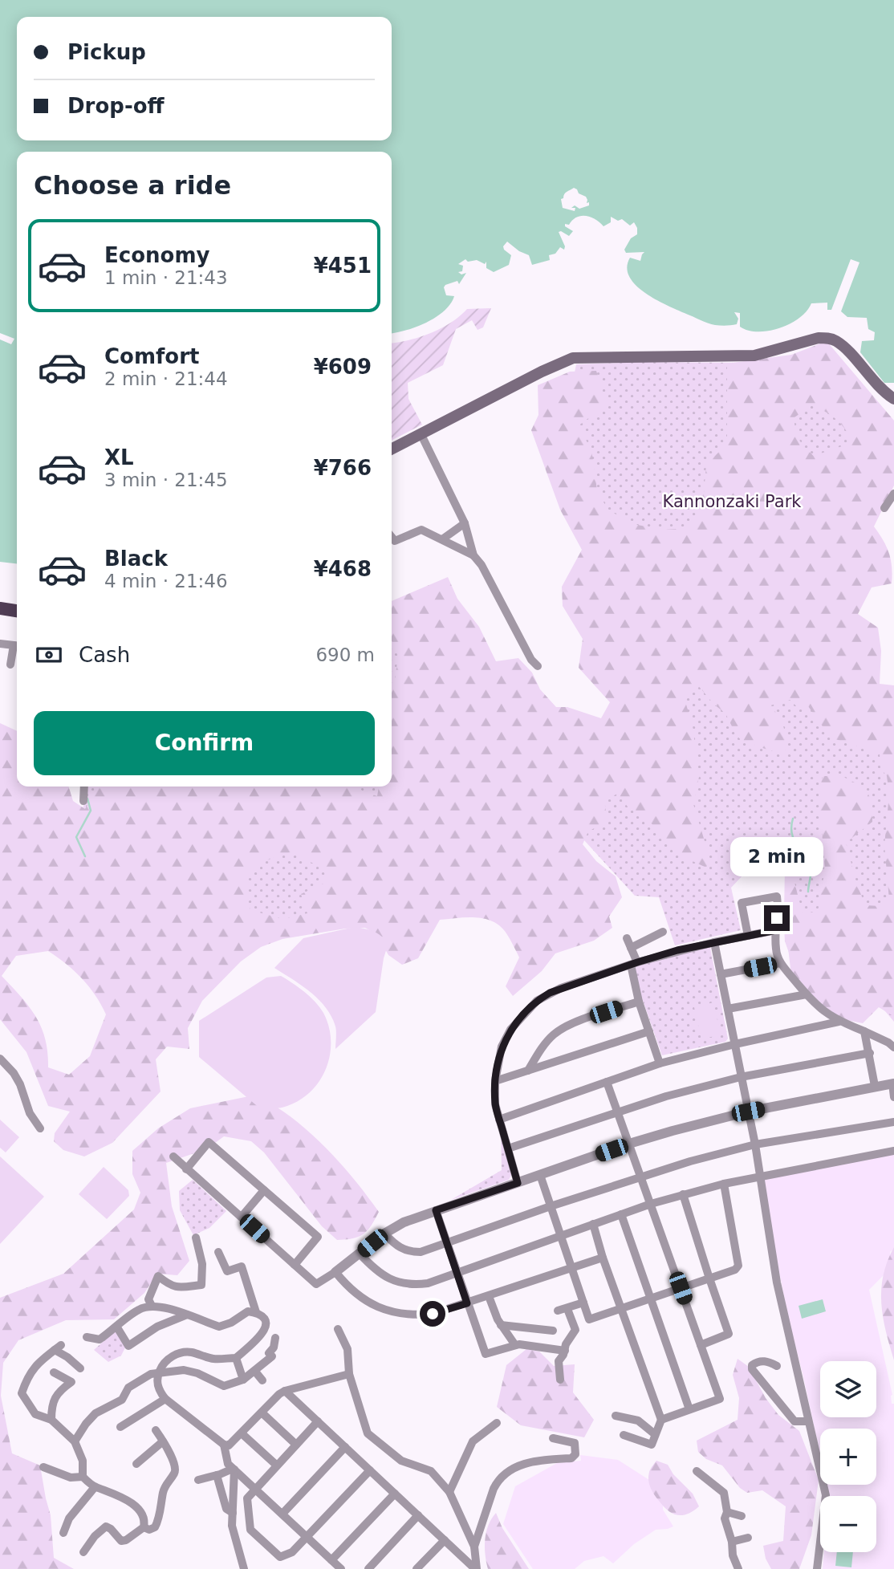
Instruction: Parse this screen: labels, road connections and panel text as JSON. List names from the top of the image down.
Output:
{
  "parks": ["Kannonzaki Park"],
  "page": {
    "banner": ["Pickup", "Drop-off"],
    "heading": "Choose a ride",
    "list": [
      {
        "name": "Economy",
        "note": "1 min · 21:43",
        "value": "¥451"
      },
      {
        "name": "Comfort",
        "note": "2 min · 21:44",
        "value": "¥609"
      },
      {
        "name": "XL",
        "note": "3 min · 21:45",
        "value": "¥766"
      },
      {
        "name": "Black",
        "note": "4 min · 21:46",
        "value": "¥468"
      }
    ],
    "pay": ["Cash", "690 m"],
    "buttons": "Confirm",
    "bubble": "2 min",
    "map_buttons": ["+", "−"]
  }
}
